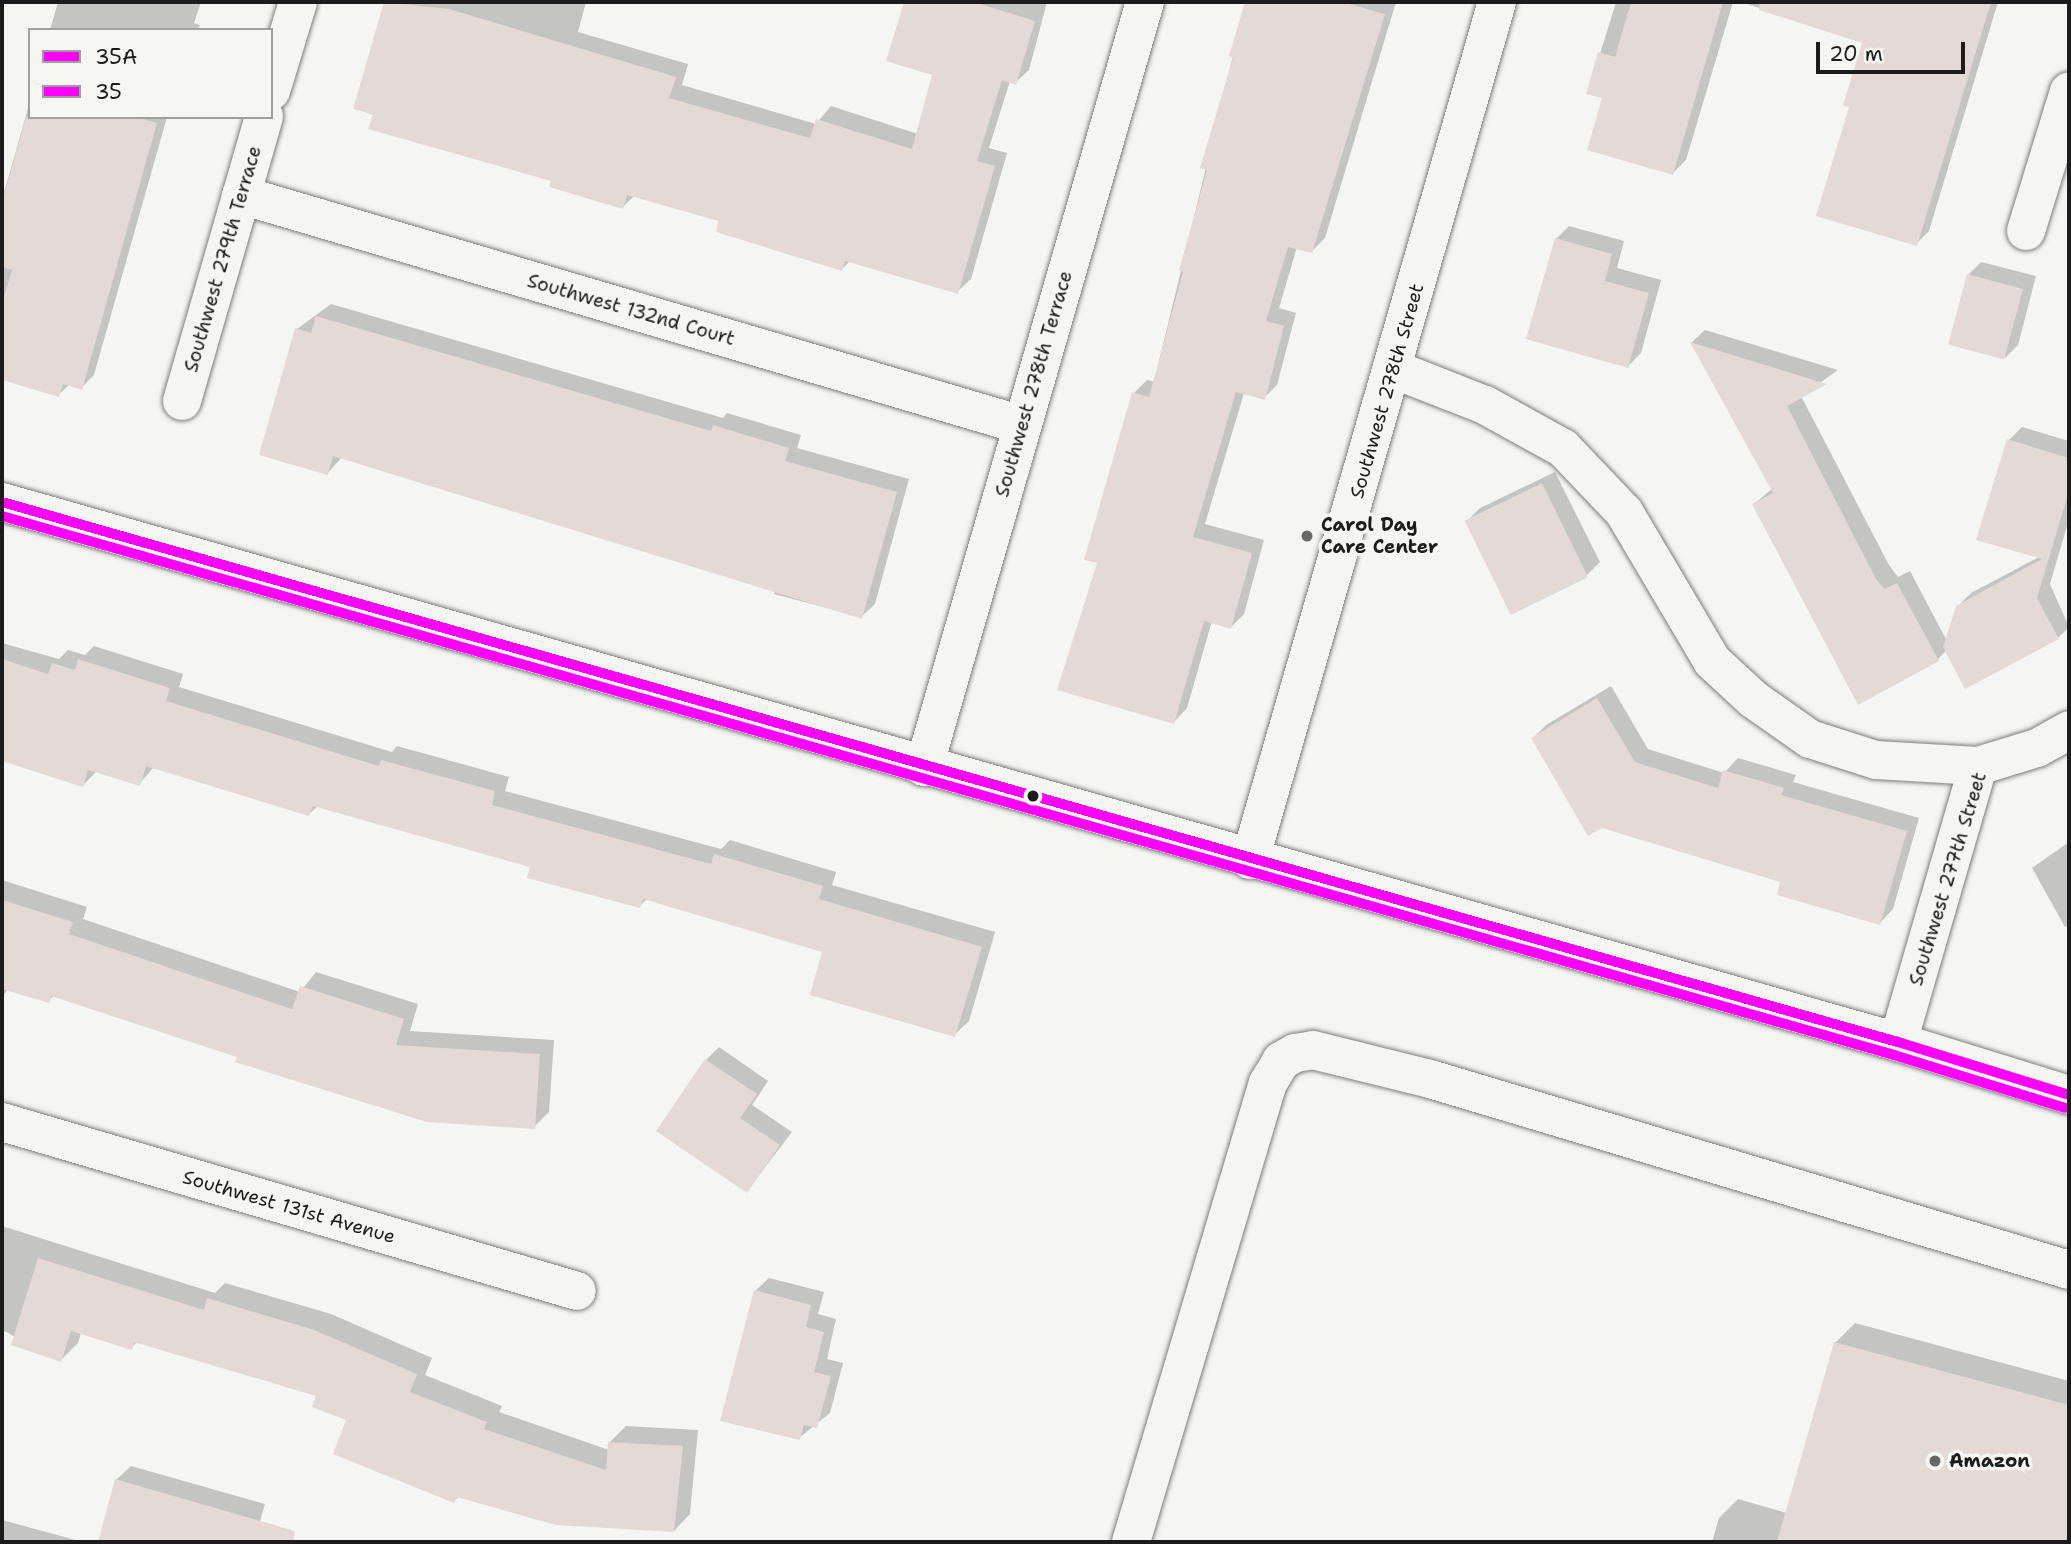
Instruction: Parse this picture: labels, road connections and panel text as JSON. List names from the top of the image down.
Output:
{
  "streets": {
    "street": [
      "Southwest 279th Terrace",
      "Southwest 132nd Court",
      "Southwest 278th Terrace",
      "Southwest 278th Street",
      "Southwest 277th Street",
      "Southwest 131st Avenue"
    ]
  },
  "crossings": [
    ["Southwest 279th Terrace", "Southwest 132nd Court"],
    ["Southwest 132nd Court", "Southwest 278th Terrace"]
  ],
  "places": ["Carol Day Care Center", "Amazon"],
  "lines": ["transit line 35A", "transit line 35"],
  "legend": ["35A", "35"],
  "scale_bar": "20 m"
}
